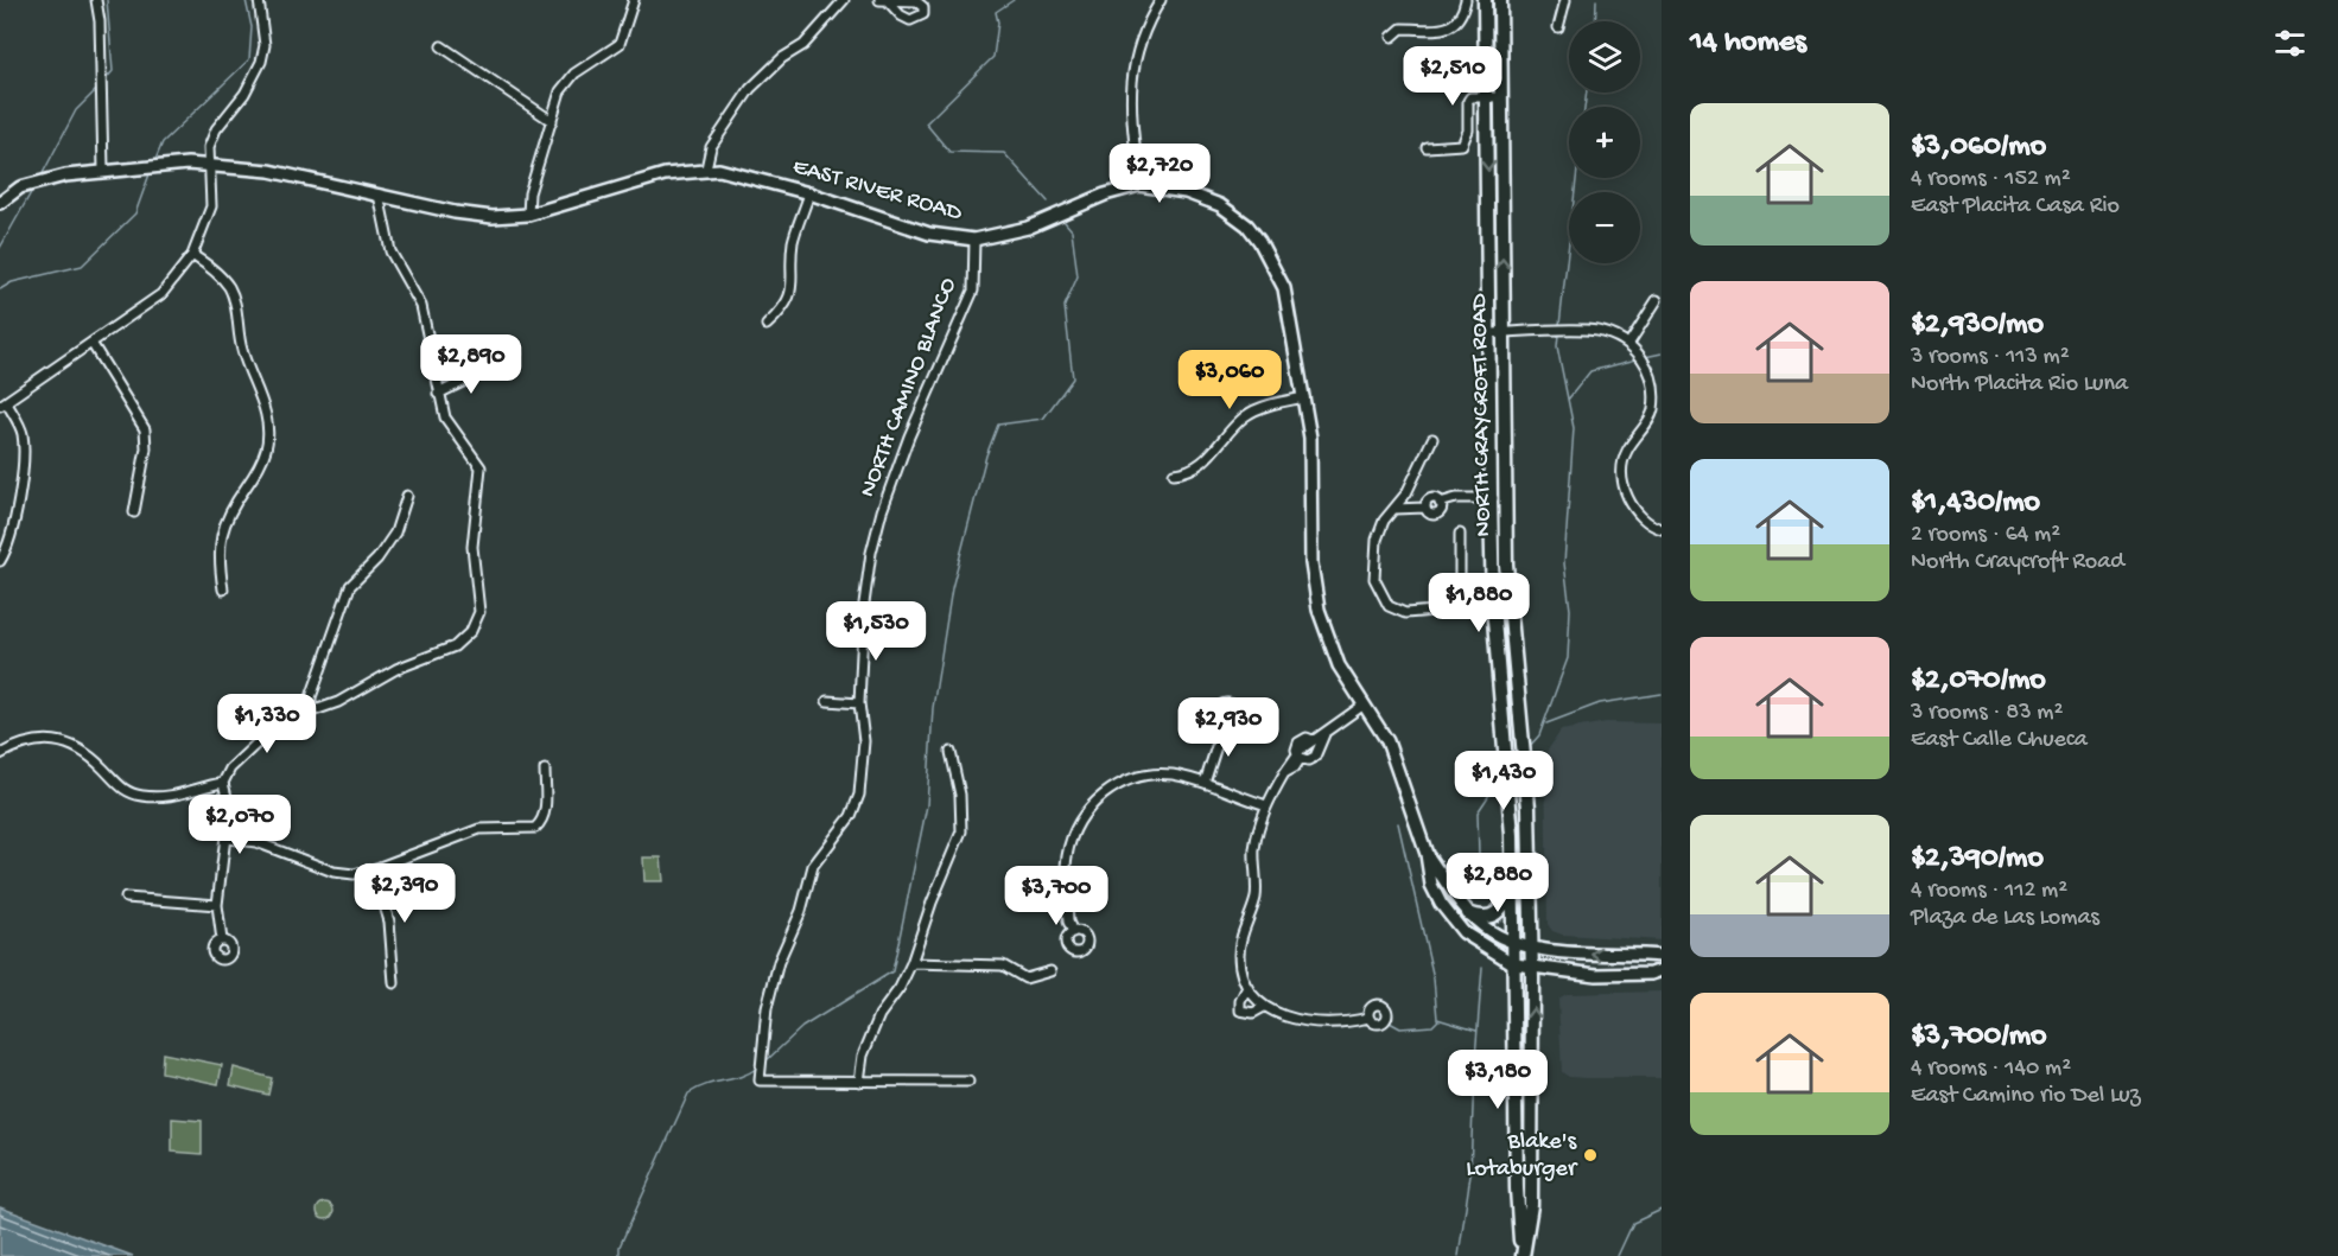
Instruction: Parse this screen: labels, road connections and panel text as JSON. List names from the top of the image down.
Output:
{
  "streets": {
    "main road": ["NORTH CRAYCROFT ROAD"],
    "street": ["EAST RIVER ROAD", "NORTH CAMINO BLANCO"]
  },
  "crossings": [
    ["EAST RIVER ROAD", "NORTH CAMINO BLANCO"],
    ["EAST RIVER ROAD", "NORTH CRAYCROFT ROAD"]
  ],
  "places": ["Blake's Lotaburger"],
  "page": {
    "heading": "14 homes",
    "map_buttons": ["+", "−"],
    "price": [
      "$2,510",
      "$2,720",
      "$2,890",
      "$3,060",
      "$1,880",
      "$1,530",
      "$1,330",
      "$2,930",
      "$1,430",
      "$2,070",
      "$2,880",
      "$2,390",
      "$3,700",
      "$3,180"
    ],
    "list": [
      {
        "name": "$3,060/mo",
        "note": "4 rooms · 152 m² · East Placita Casa Rio"
      },
      {
        "name": "$2,930/mo",
        "note": "3 rooms · 113 m² · North Placita Rio Luna"
      },
      {
        "name": "$1,430/mo",
        "note": "2 rooms · 64 m² · North Craycroft Road"
      },
      {
        "name": "$2,070/mo",
        "note": "3 rooms · 83 m² · East Calle Chueca"
      },
      {
        "name": "$2,390/mo",
        "note": "4 rooms · 112 m² · Plaza de Las Lomas"
      },
      {
        "name": "$3,700/mo",
        "note": "4 rooms · 140 m² · East Camino rio Del Luz"
      }
    ]
  }
}
